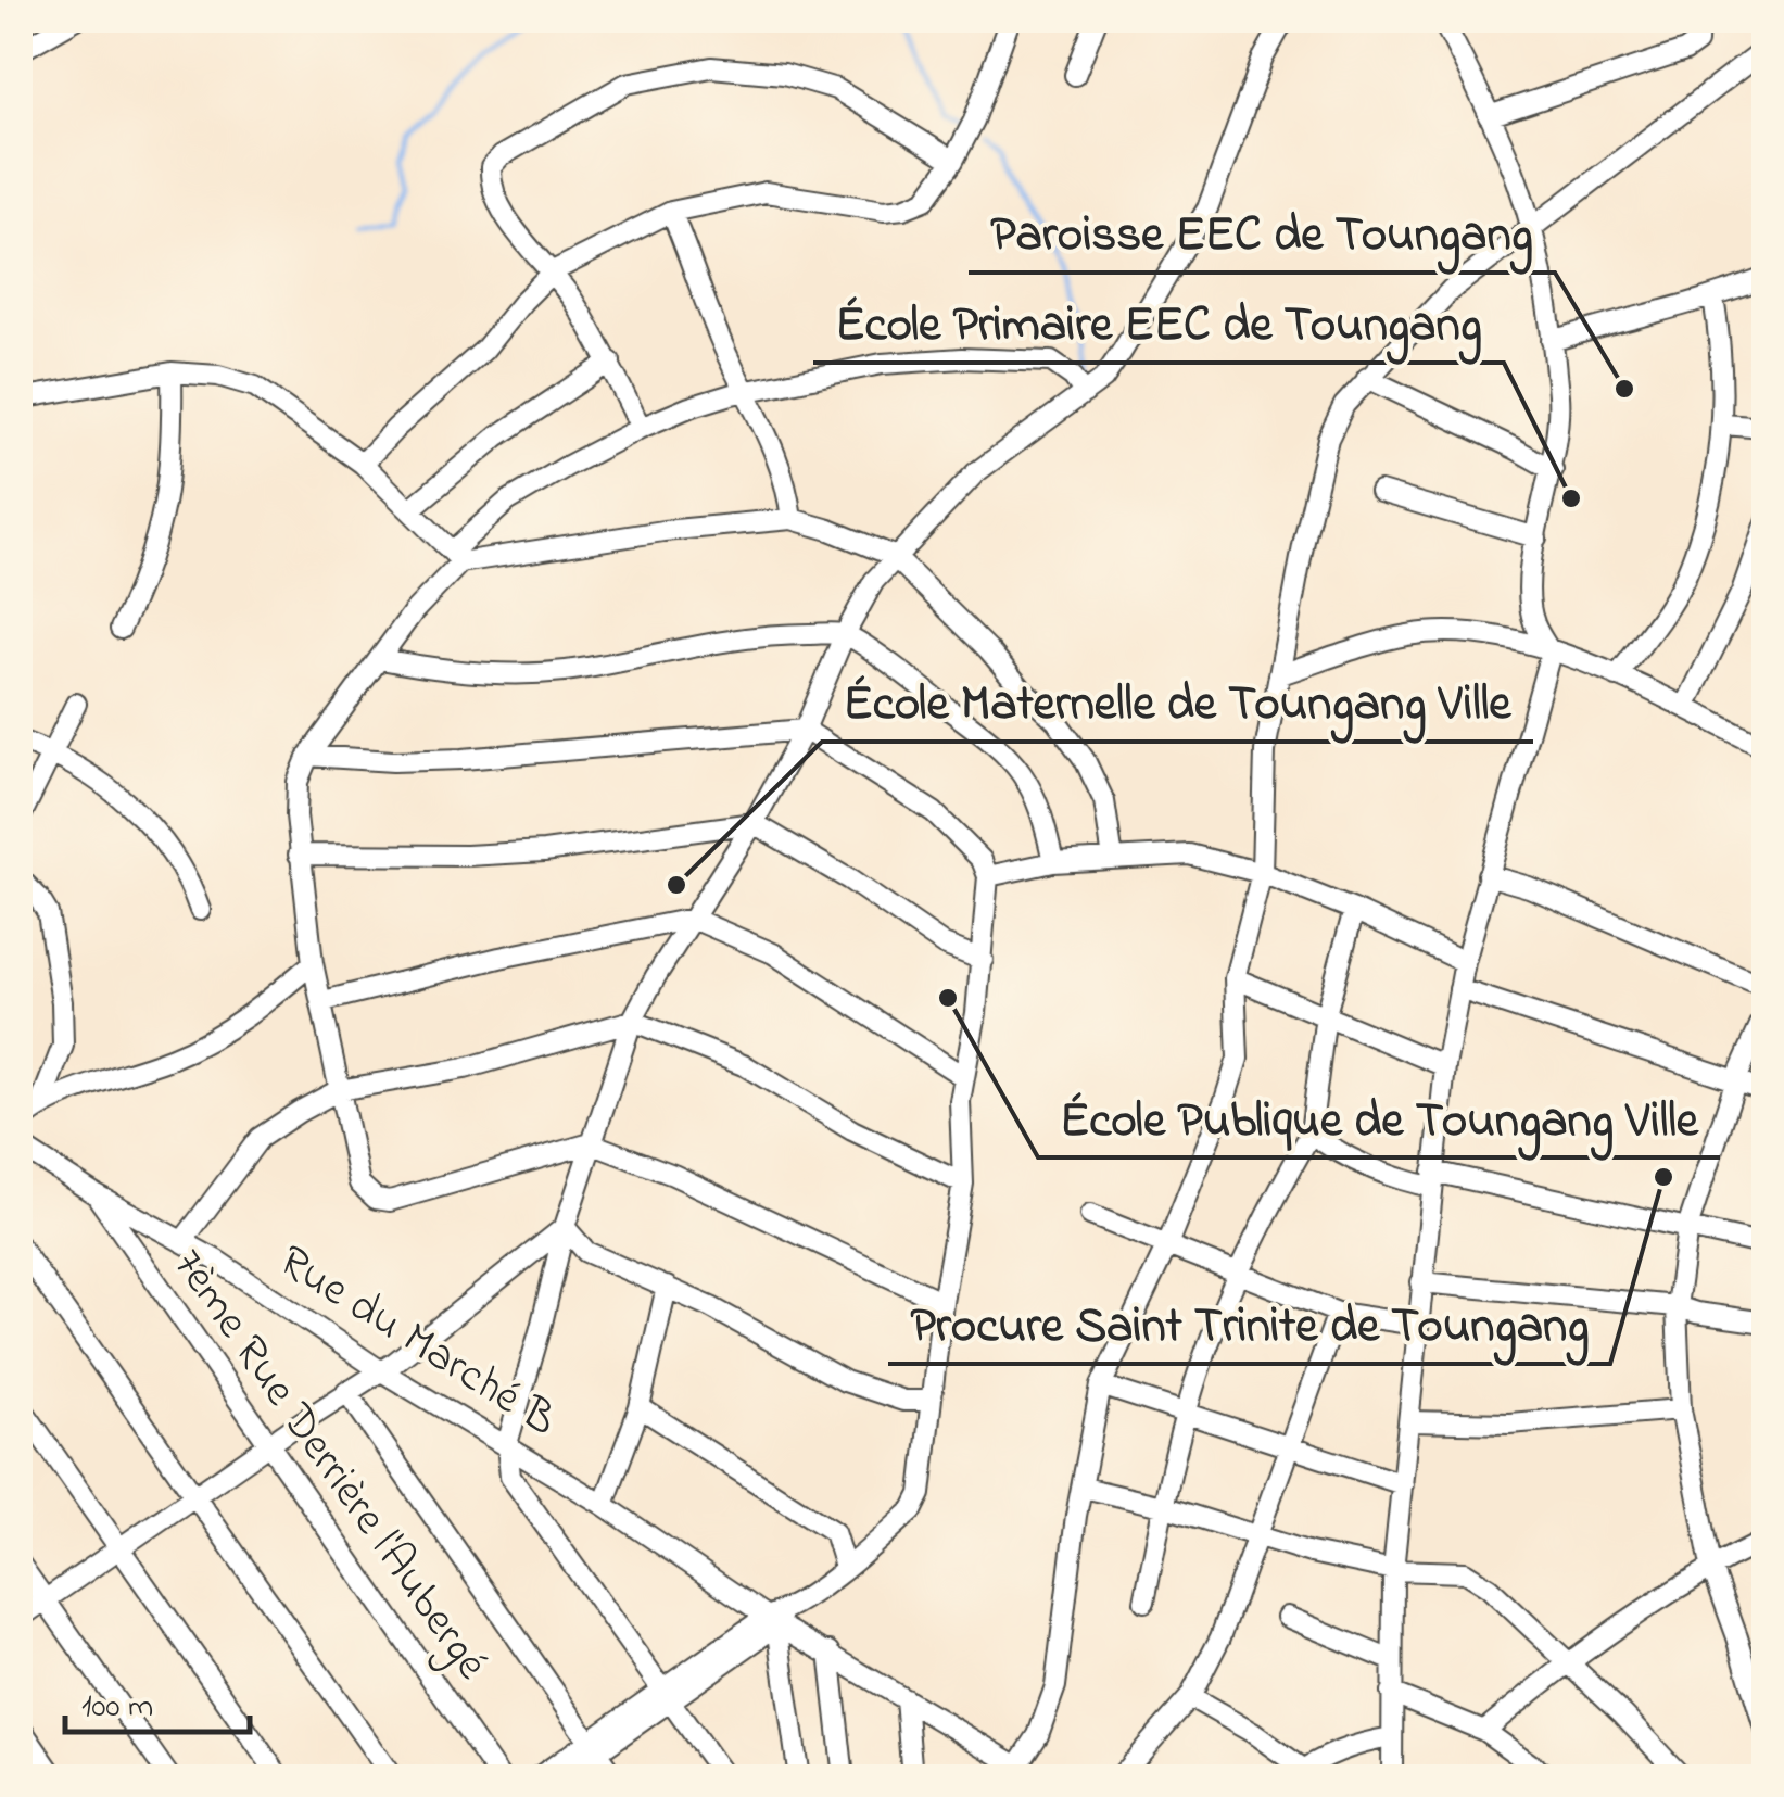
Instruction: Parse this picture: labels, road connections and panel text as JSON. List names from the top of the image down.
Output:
{
  "streets": {
    "street": ["Rue du Marché B", "7ème Rue Derrière l'Aubergé"]
  },
  "crossings": [
    ["Rue du Marché B", "7ème Rue Derrière l'Aubergé"]
  ],
  "places": [
    "Paroisse EEC de Toungang",
    "École Primaire EEC de Toungang",
    "École Maternelle de Toungang Ville",
    "École Publique de Toungang Ville",
    "Procure Saint Trinite de Toungang"
  ],
  "scale_bar": "100 m"
}
